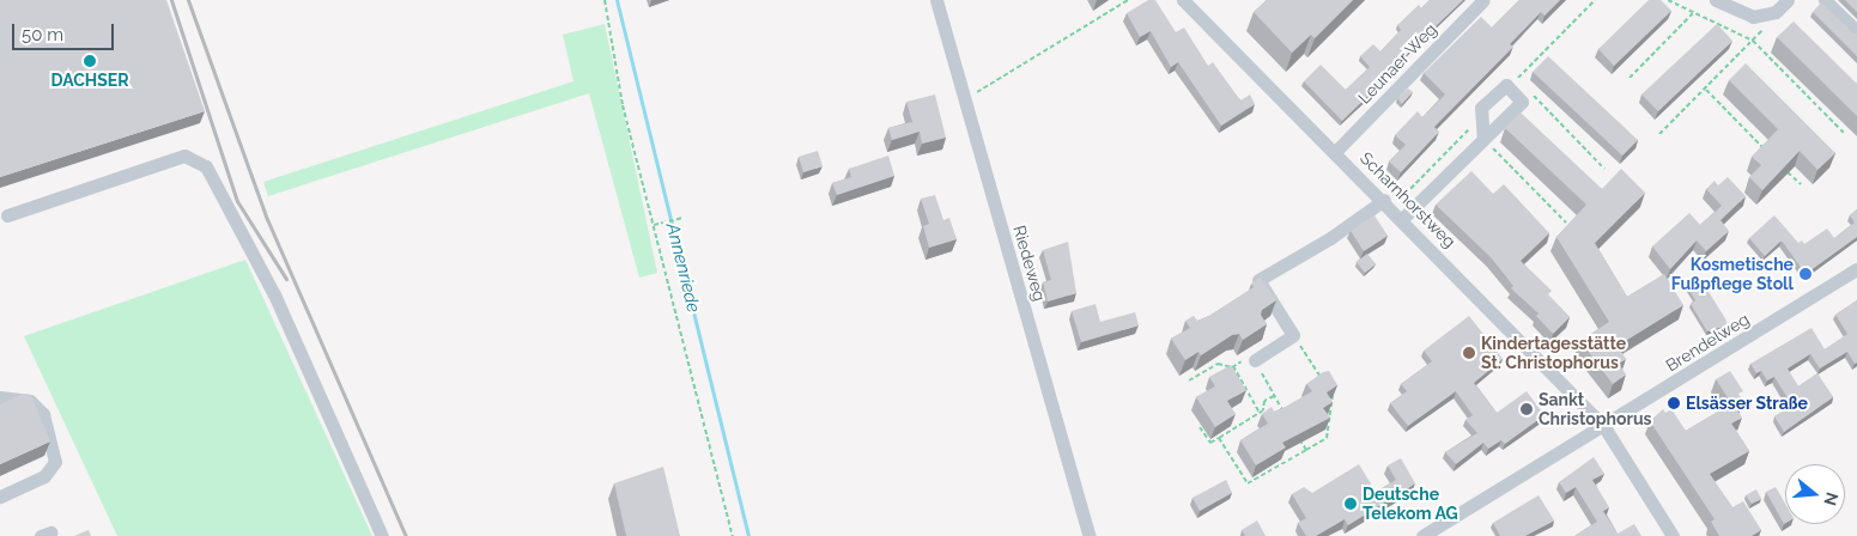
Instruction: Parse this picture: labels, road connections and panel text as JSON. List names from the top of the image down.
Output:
{
  "streets": {
    "street": [
      "Leunaer Weg",
      "Scharnhorstweg",
      "Riedeweg",
      "Brendelweg"
    ]
  },
  "crossings": [
    ["Leunaer Weg", "Scharnhorstweg"],
    ["Scharnhorstweg", "Brendelweg"]
  ],
  "water": ["Annenriede"],
  "places": [
    "DACHSER",
    "Kosmetische Fußpflege Stoll",
    "Kindertagesstätte St. Christophorus",
    "Elsässer Straße",
    "Sankt Christophorus",
    "Deutsche Telekom AG"
  ],
  "scale_bar": "50 m",
  "north": "right"
}
